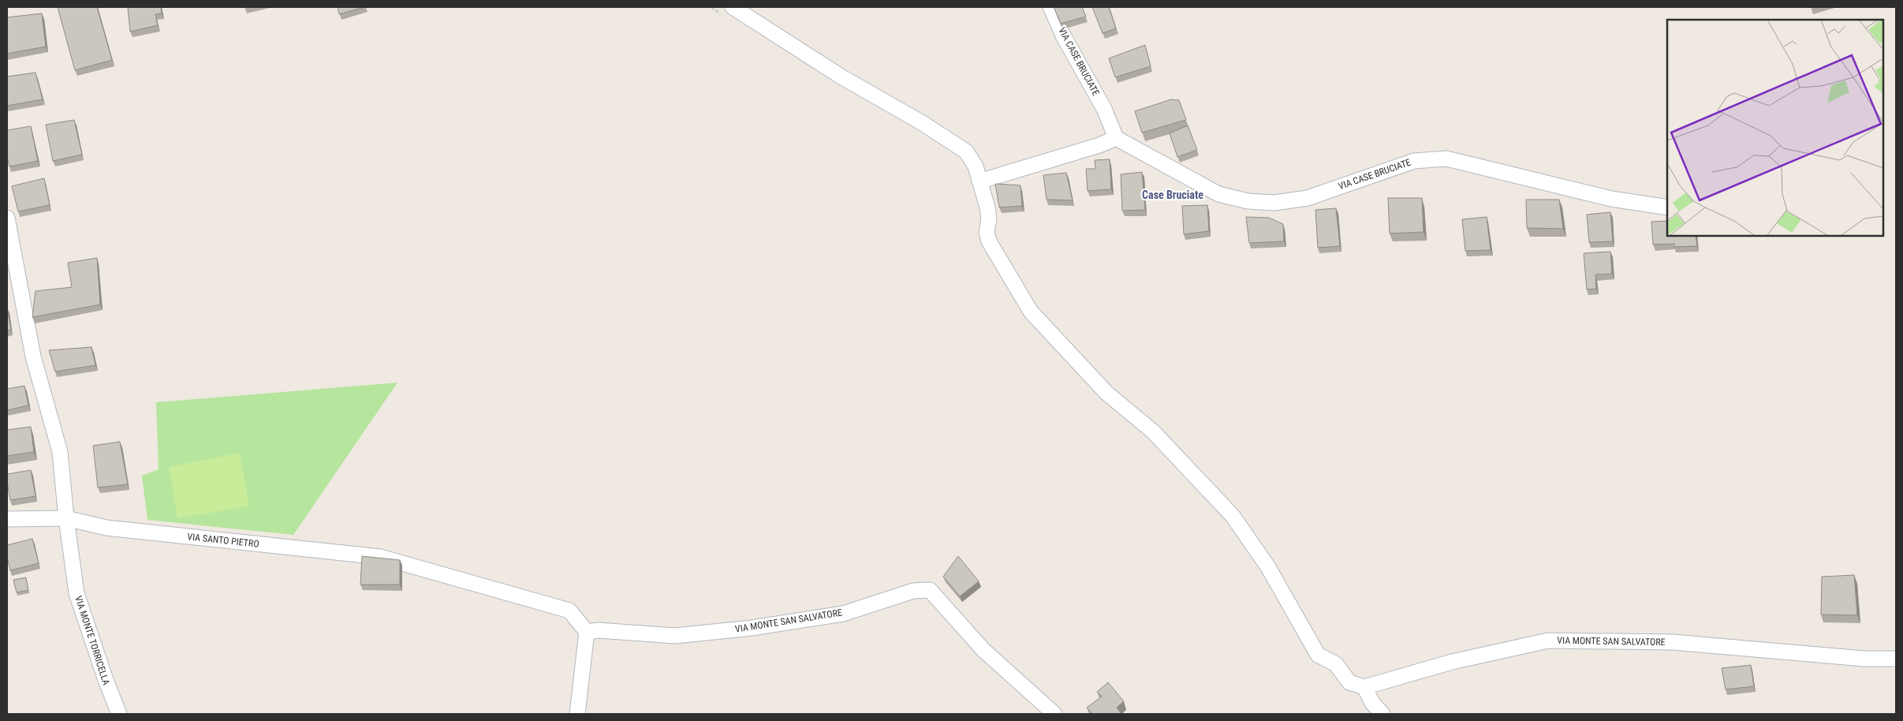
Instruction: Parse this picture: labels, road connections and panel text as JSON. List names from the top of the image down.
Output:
{
  "streets": {
    "street": [
      "VIA CASE BRUCIATE",
      "VIA SANTO PIETRO",
      "VIA MONTE SAN SALVATORE",
      "VIA MONTE TORRICELLA"
    ]
  },
  "crossings": [
    ["VIA SANTO PIETRO", "VIA MONTE SAN SALVATORE"],
    ["VIA SANTO PIETRO", "VIA MONTE TORRICELLA"]
  ],
  "districts": ["Case Bruciate"]
}
